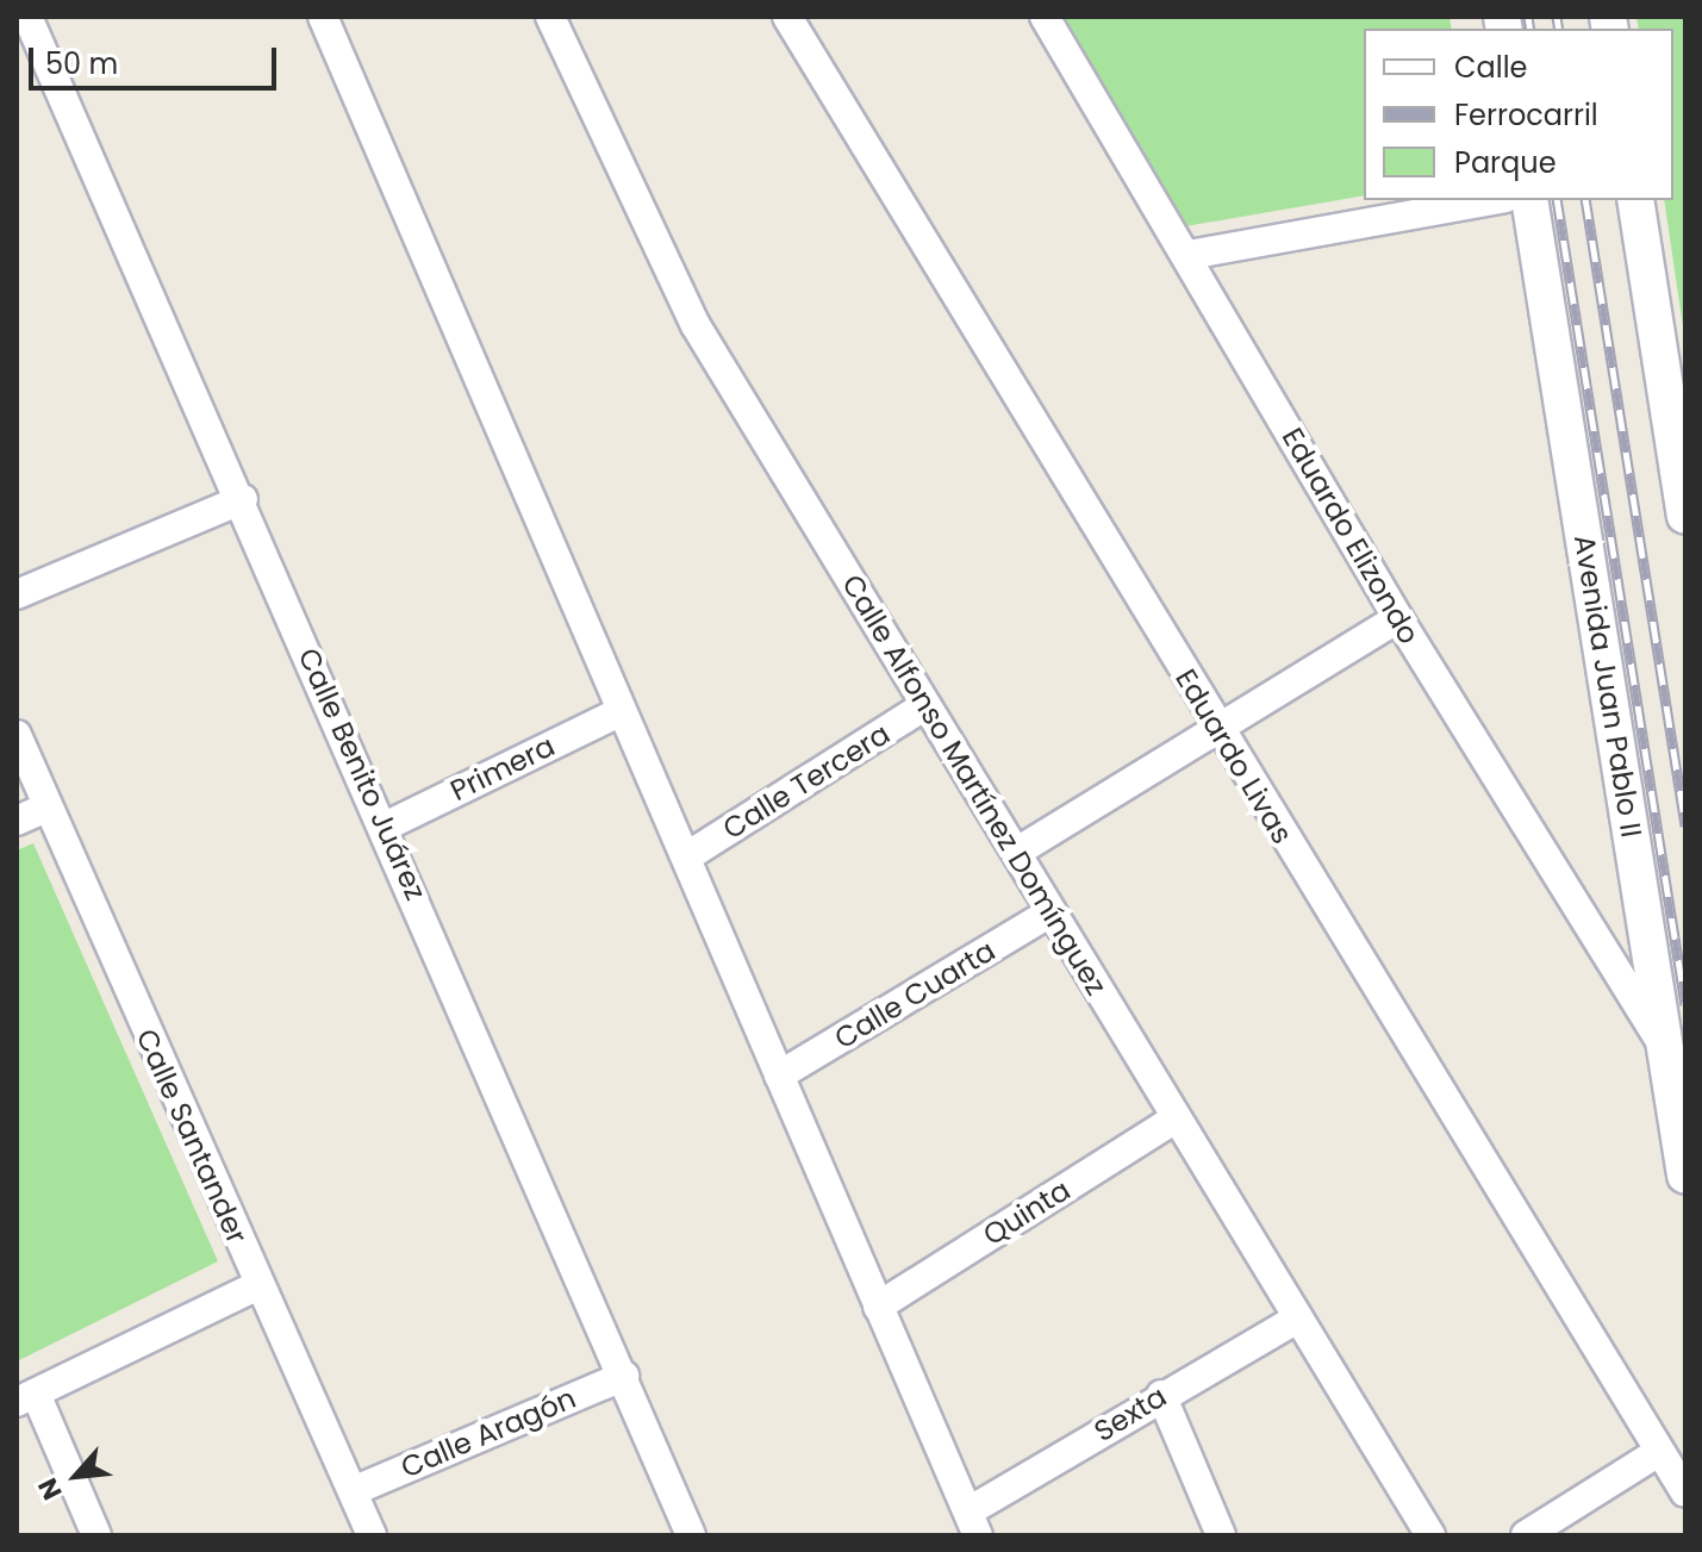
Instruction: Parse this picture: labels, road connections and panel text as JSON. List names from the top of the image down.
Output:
{
  "streets": {
    "street": [
      "Eduardo Elizondo",
      "Avenida Juan Pablo II",
      "Eduardo Livas",
      "Primera",
      "Calle Benito Juárez",
      "Calle Tercera",
      "Calle Alfonso Martínez Domínguez",
      "Calle Cuarta",
      "Calle Santander",
      "Quinta",
      "Sexta",
      "Calle Aragón"
    ]
  },
  "crossings": [
    ["Eduardo Elizondo", "Avenida Juan Pablo II"],
    ["Primera", "Calle Benito Juárez"],
    ["Calle Benito Juárez", "Calle Aragón"],
    ["Calle Tercera", "Calle Alfonso Martínez Domínguez"],
    ["Calle Alfonso Martínez Domínguez", "Calle Cuarta"],
    ["Calle Alfonso Martínez Domínguez", "Quinta"],
    ["Calle Alfonso Martínez Domínguez", "Sexta"],
    ["Calle Santander", "Calle Aragón"]
  ],
  "legend": ["Calle", "Ferrocarril", "Parque"],
  "scale_bar": "50 m",
  "north": "bottom left"
}
